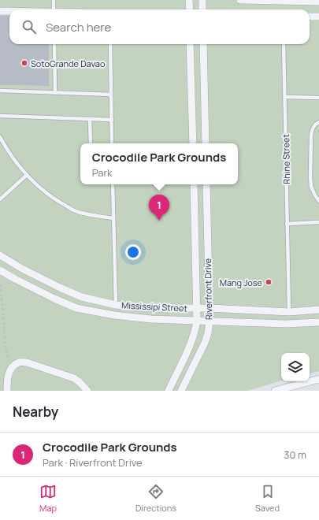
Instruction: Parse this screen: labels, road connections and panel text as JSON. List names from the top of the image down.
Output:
{
  "streets": {
    "street": ["Riverfront Drive", "Mississipi Street"],
    "lane": ["Rhine Street"]
  },
  "crossings": [
    ["Rhine Street", "Mississipi Street"],
    ["Riverfront Drive", "Mississipi Street"]
  ],
  "places": ["SotoGrande Davao", "Mang Jose"],
  "page": {
    "search": "Search here",
    "popup": ["Crocodile Park Grounds", "Park"],
    "pins": "1",
    "heading": "Nearby",
    "list": [
      {
        "mark": "1",
        "name": "Crocodile Park Grounds",
        "note": "Park · Riverfront Drive",
        "value": "30 m"
      }
    ],
    "nav": ["Map", "Directions", "Saved"]
  }
}
